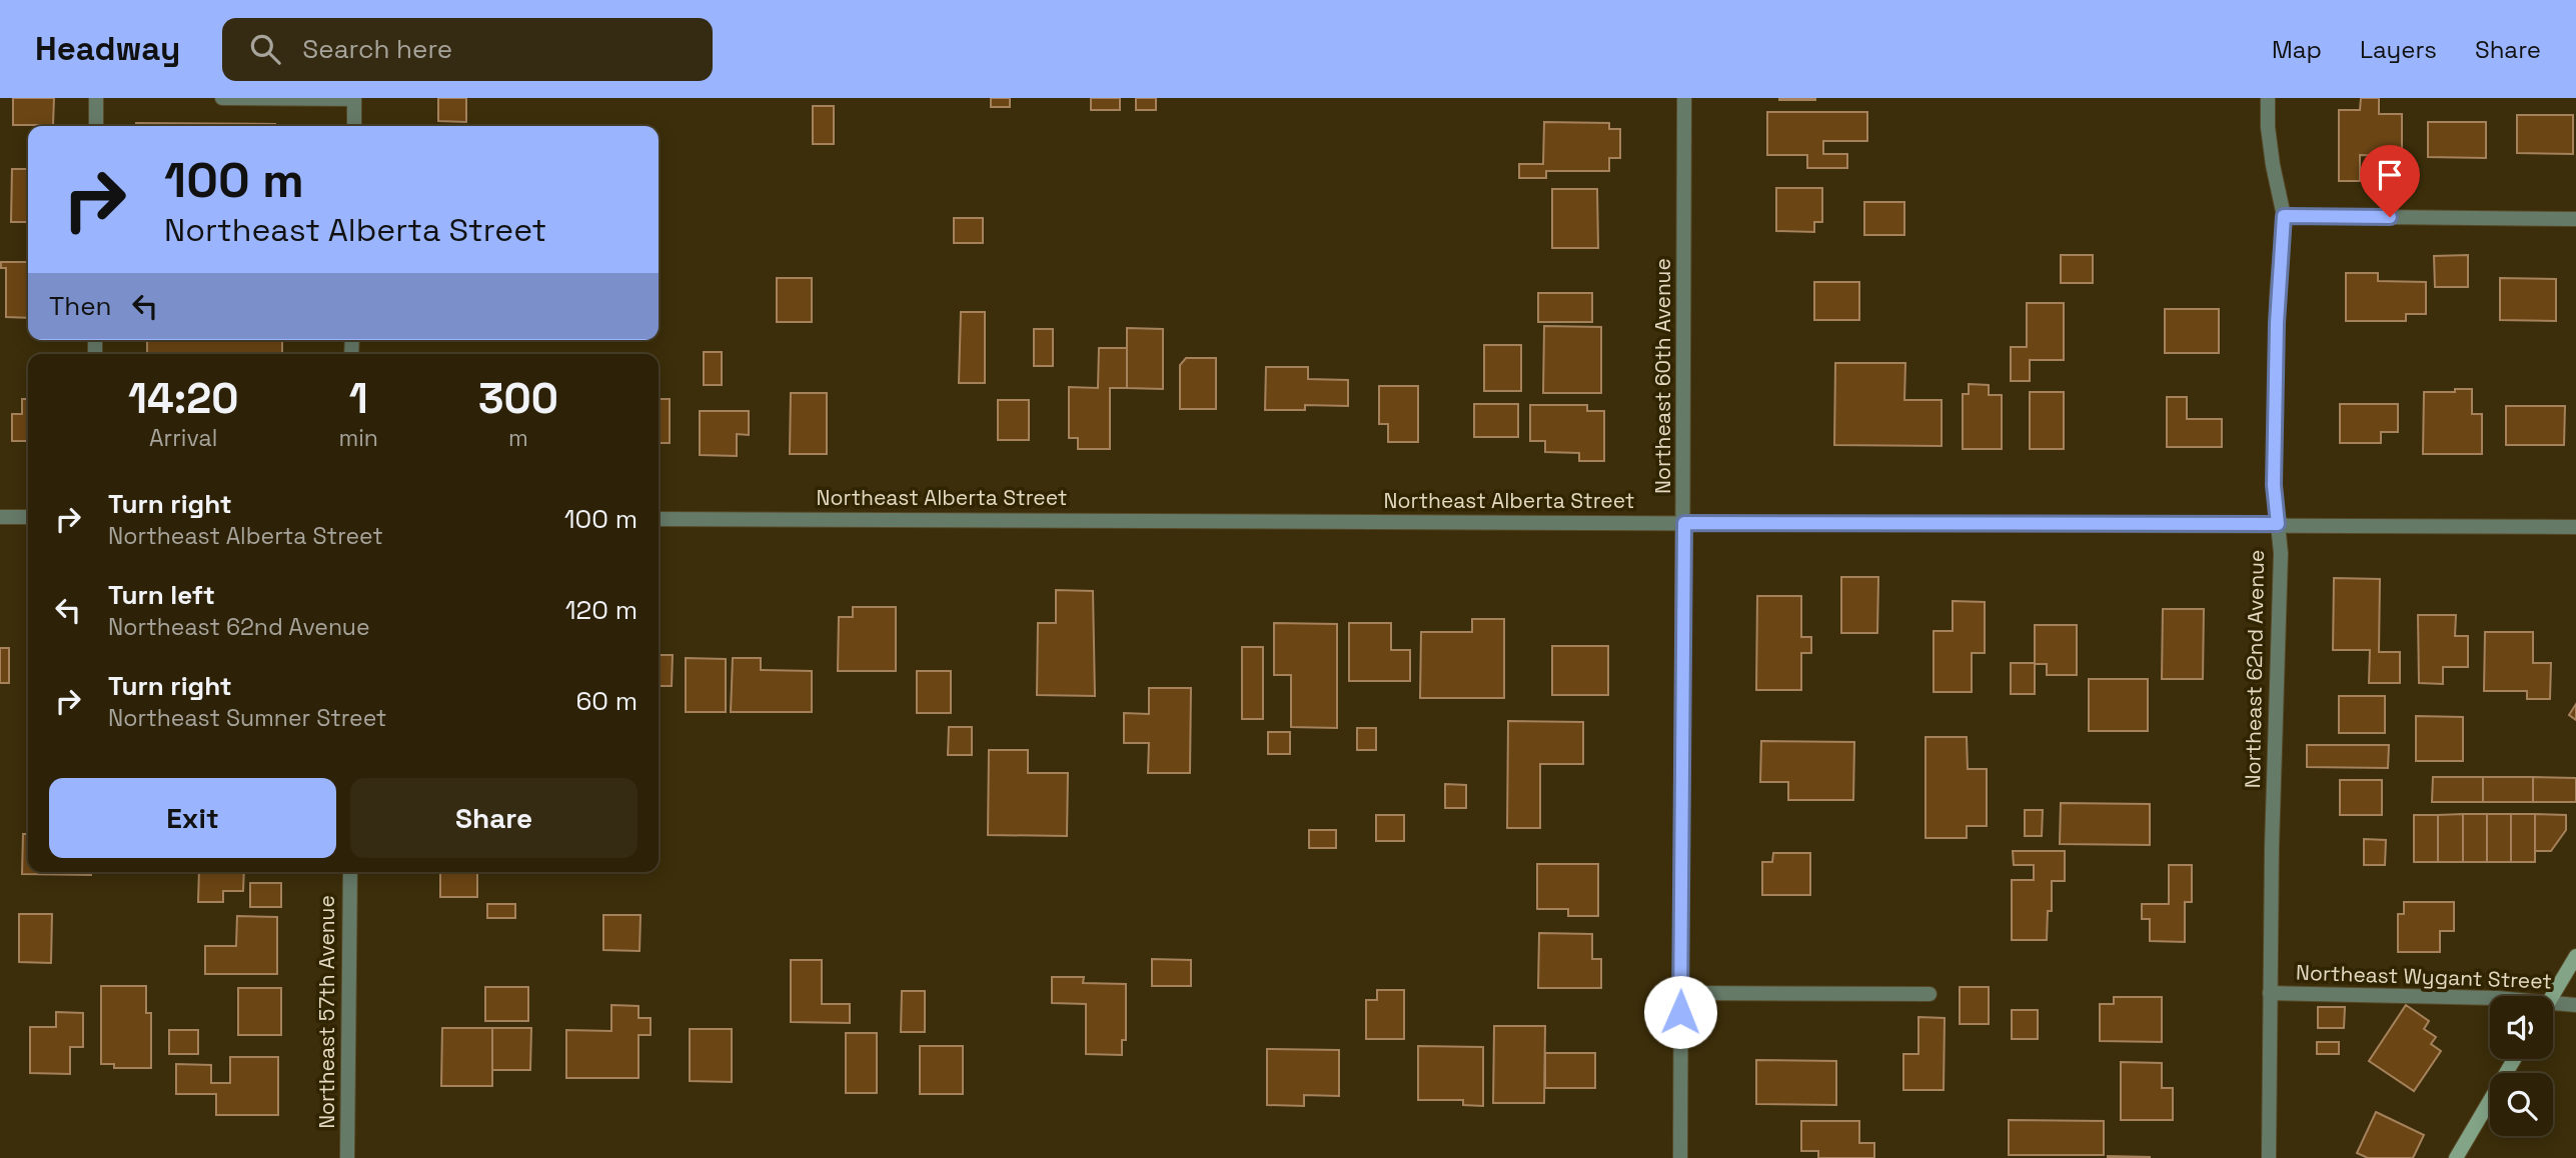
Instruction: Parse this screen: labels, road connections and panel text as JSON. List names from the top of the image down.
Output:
{
  "streets": {
    "street": [
      "Northeast 60th Avenue",
      "Northeast Alberta Street",
      "Northeast 62nd Avenue",
      "Northeast Wygant Street",
      "Northeast 57th Avenue"
    ]
  },
  "crossings": [
    ["Northeast 60th Avenue", "Northeast Alberta Street"],
    ["Northeast Alberta Street", "Northeast 62nd Avenue"],
    ["Northeast 62nd Avenue", "Northeast Wygant Street"]
  ],
  "page": {
    "header": "Headway",
    "search": "Search here",
    "nav": ["Map", "Layers", "Share"],
    "turn": ["100 m", "Northeast Alberta Street"],
    "then": "Then",
    "eta": [
      "14:20",
      "Arrival",
      "1",
      "min",
      "300",
      "m"
    ],
    "list": [
      {
        "name": "Turn right",
        "note": "Northeast Alberta Street",
        "value": "100 m"
      },
      {
        "name": "Turn left",
        "note": "Northeast 62nd Avenue",
        "value": "120 m"
      },
      {
        "name": "Turn right",
        "note": "Northeast Sumner Street",
        "value": "60 m"
      }
    ],
    "buttons": ["Exit", "Share"]
  }
}
